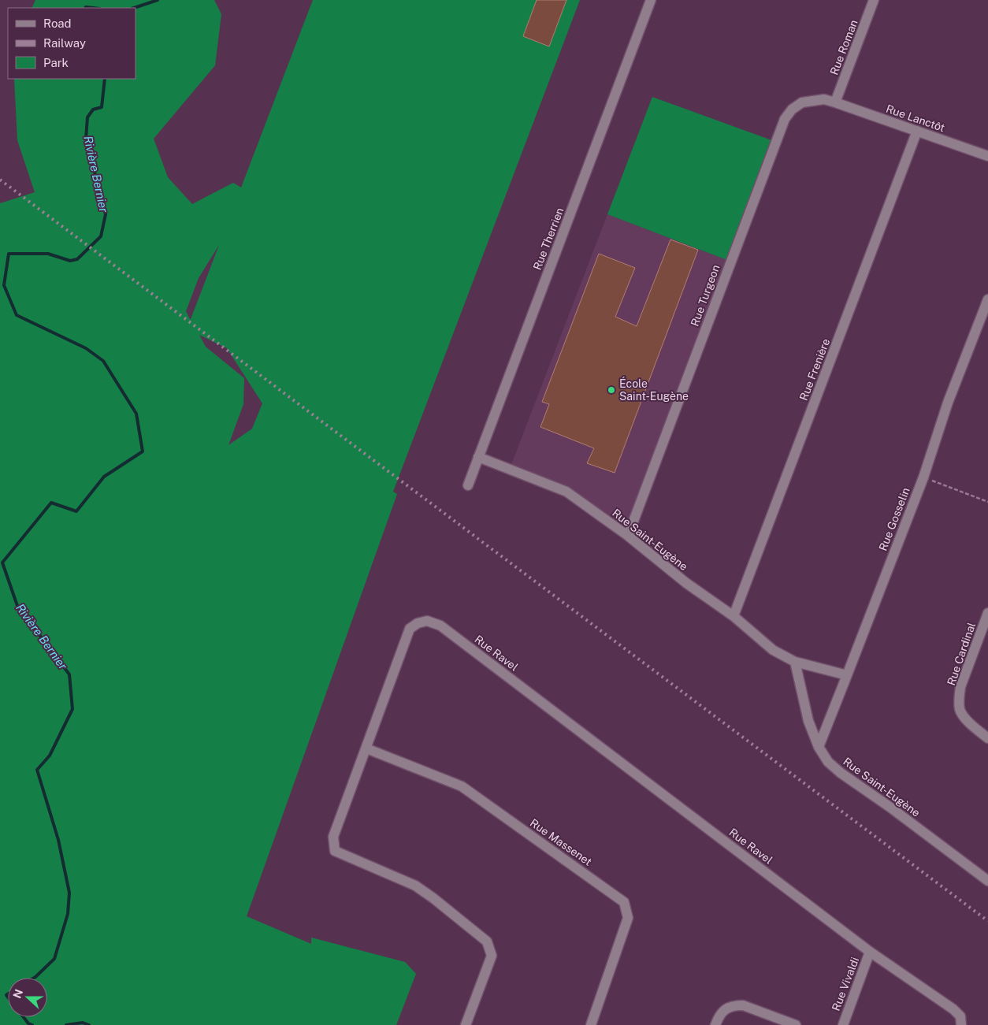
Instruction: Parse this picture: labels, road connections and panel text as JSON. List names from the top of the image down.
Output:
{
  "streets": {
    "street": [
      "Rue Roman",
      "Rue Lanctôt",
      "Rue Therrien",
      "Rue Turgeon",
      "Rue Frenière",
      "Rue Gosselin",
      "Rue Saint-Eugène",
      "Rue Ravel",
      "Rue Cardinal",
      "Rue Massenet",
      "Rue Vivaldi"
    ]
  },
  "crossings": [
    ["Rue Roman", "Rue Lanctôt"],
    ["Rue Roman", "Rue Turgeon"],
    ["Rue Lanctôt", "Rue Turgeon"],
    ["Rue Lanctôt", "Rue Frenière"],
    ["Rue Therrien", "Rue Saint-Eugène"],
    ["Rue Turgeon", "Rue Saint-Eugène"],
    ["Rue Frenière", "Rue Saint-Eugène"],
    ["Rue Gosselin", "Rue Saint-Eugène"],
    ["Rue Ravel", "Rue Massenet"],
    ["Rue Ravel", "Rue Vivaldi"]
  ],
  "water": ["Rivière Bernier"],
  "places": ["École Saint-Eugène"],
  "legend": ["Road", "Railway", "Park"],
  "north": "left"
}
